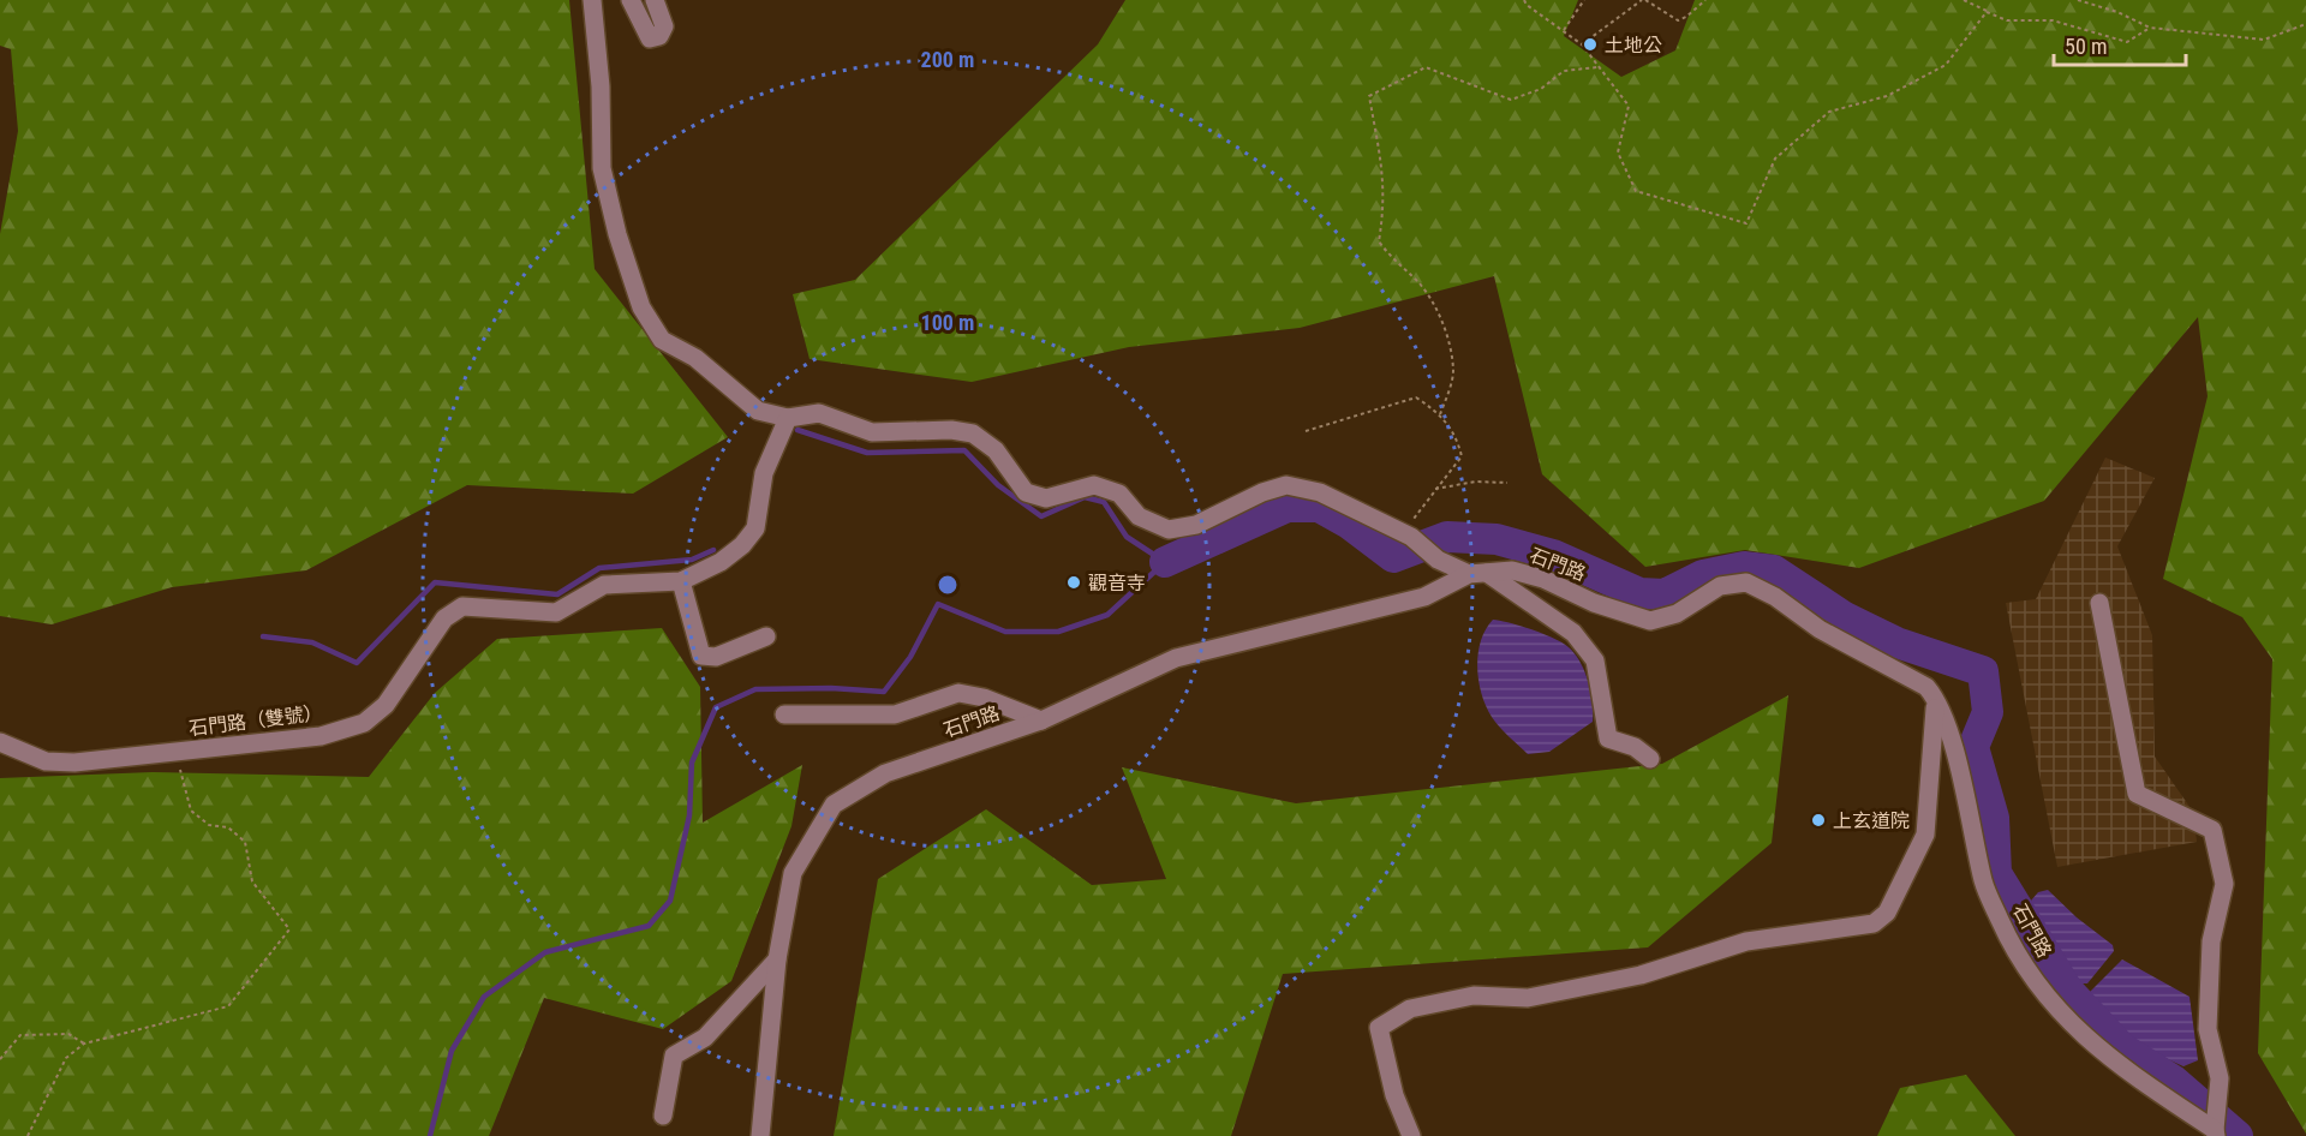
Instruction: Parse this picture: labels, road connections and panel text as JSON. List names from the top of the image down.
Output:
{
  "streets": {
    "street": ["石門路", "石門路（雙號）"]
  },
  "places": ["土地公", "觀音寺", "上玄道院"],
  "scale_bar": "50 m",
  "rings": ["200 m", "100 m"]
}
